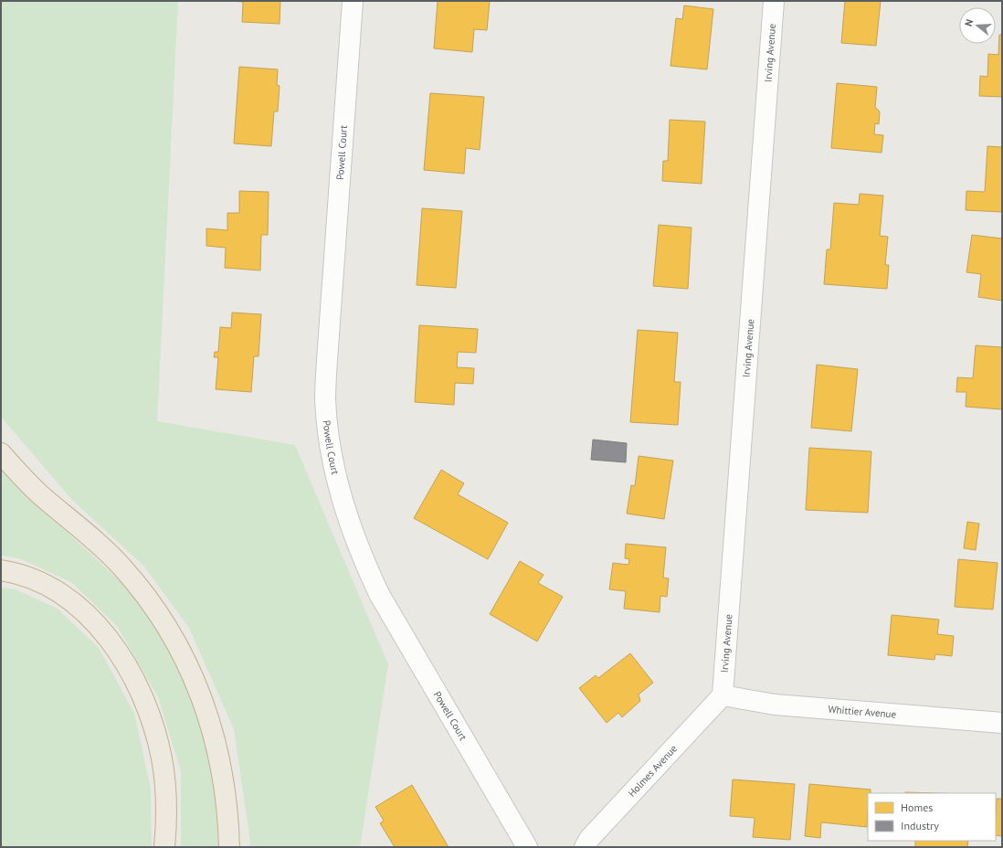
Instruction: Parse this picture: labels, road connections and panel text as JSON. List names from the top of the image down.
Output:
{
  "streets": {
    "street": [
      "Irving Avenue",
      "Powell Court",
      "Whittier Avenue",
      "Holmes Avenue"
    ]
  },
  "crossings": [
    ["Irving Avenue", "Whittier Avenue"],
    ["Irving Avenue", "Holmes Avenue"],
    ["Whittier Avenue", "Holmes Avenue"]
  ],
  "legend": ["Homes", "Industry"],
  "north": "left"
}
